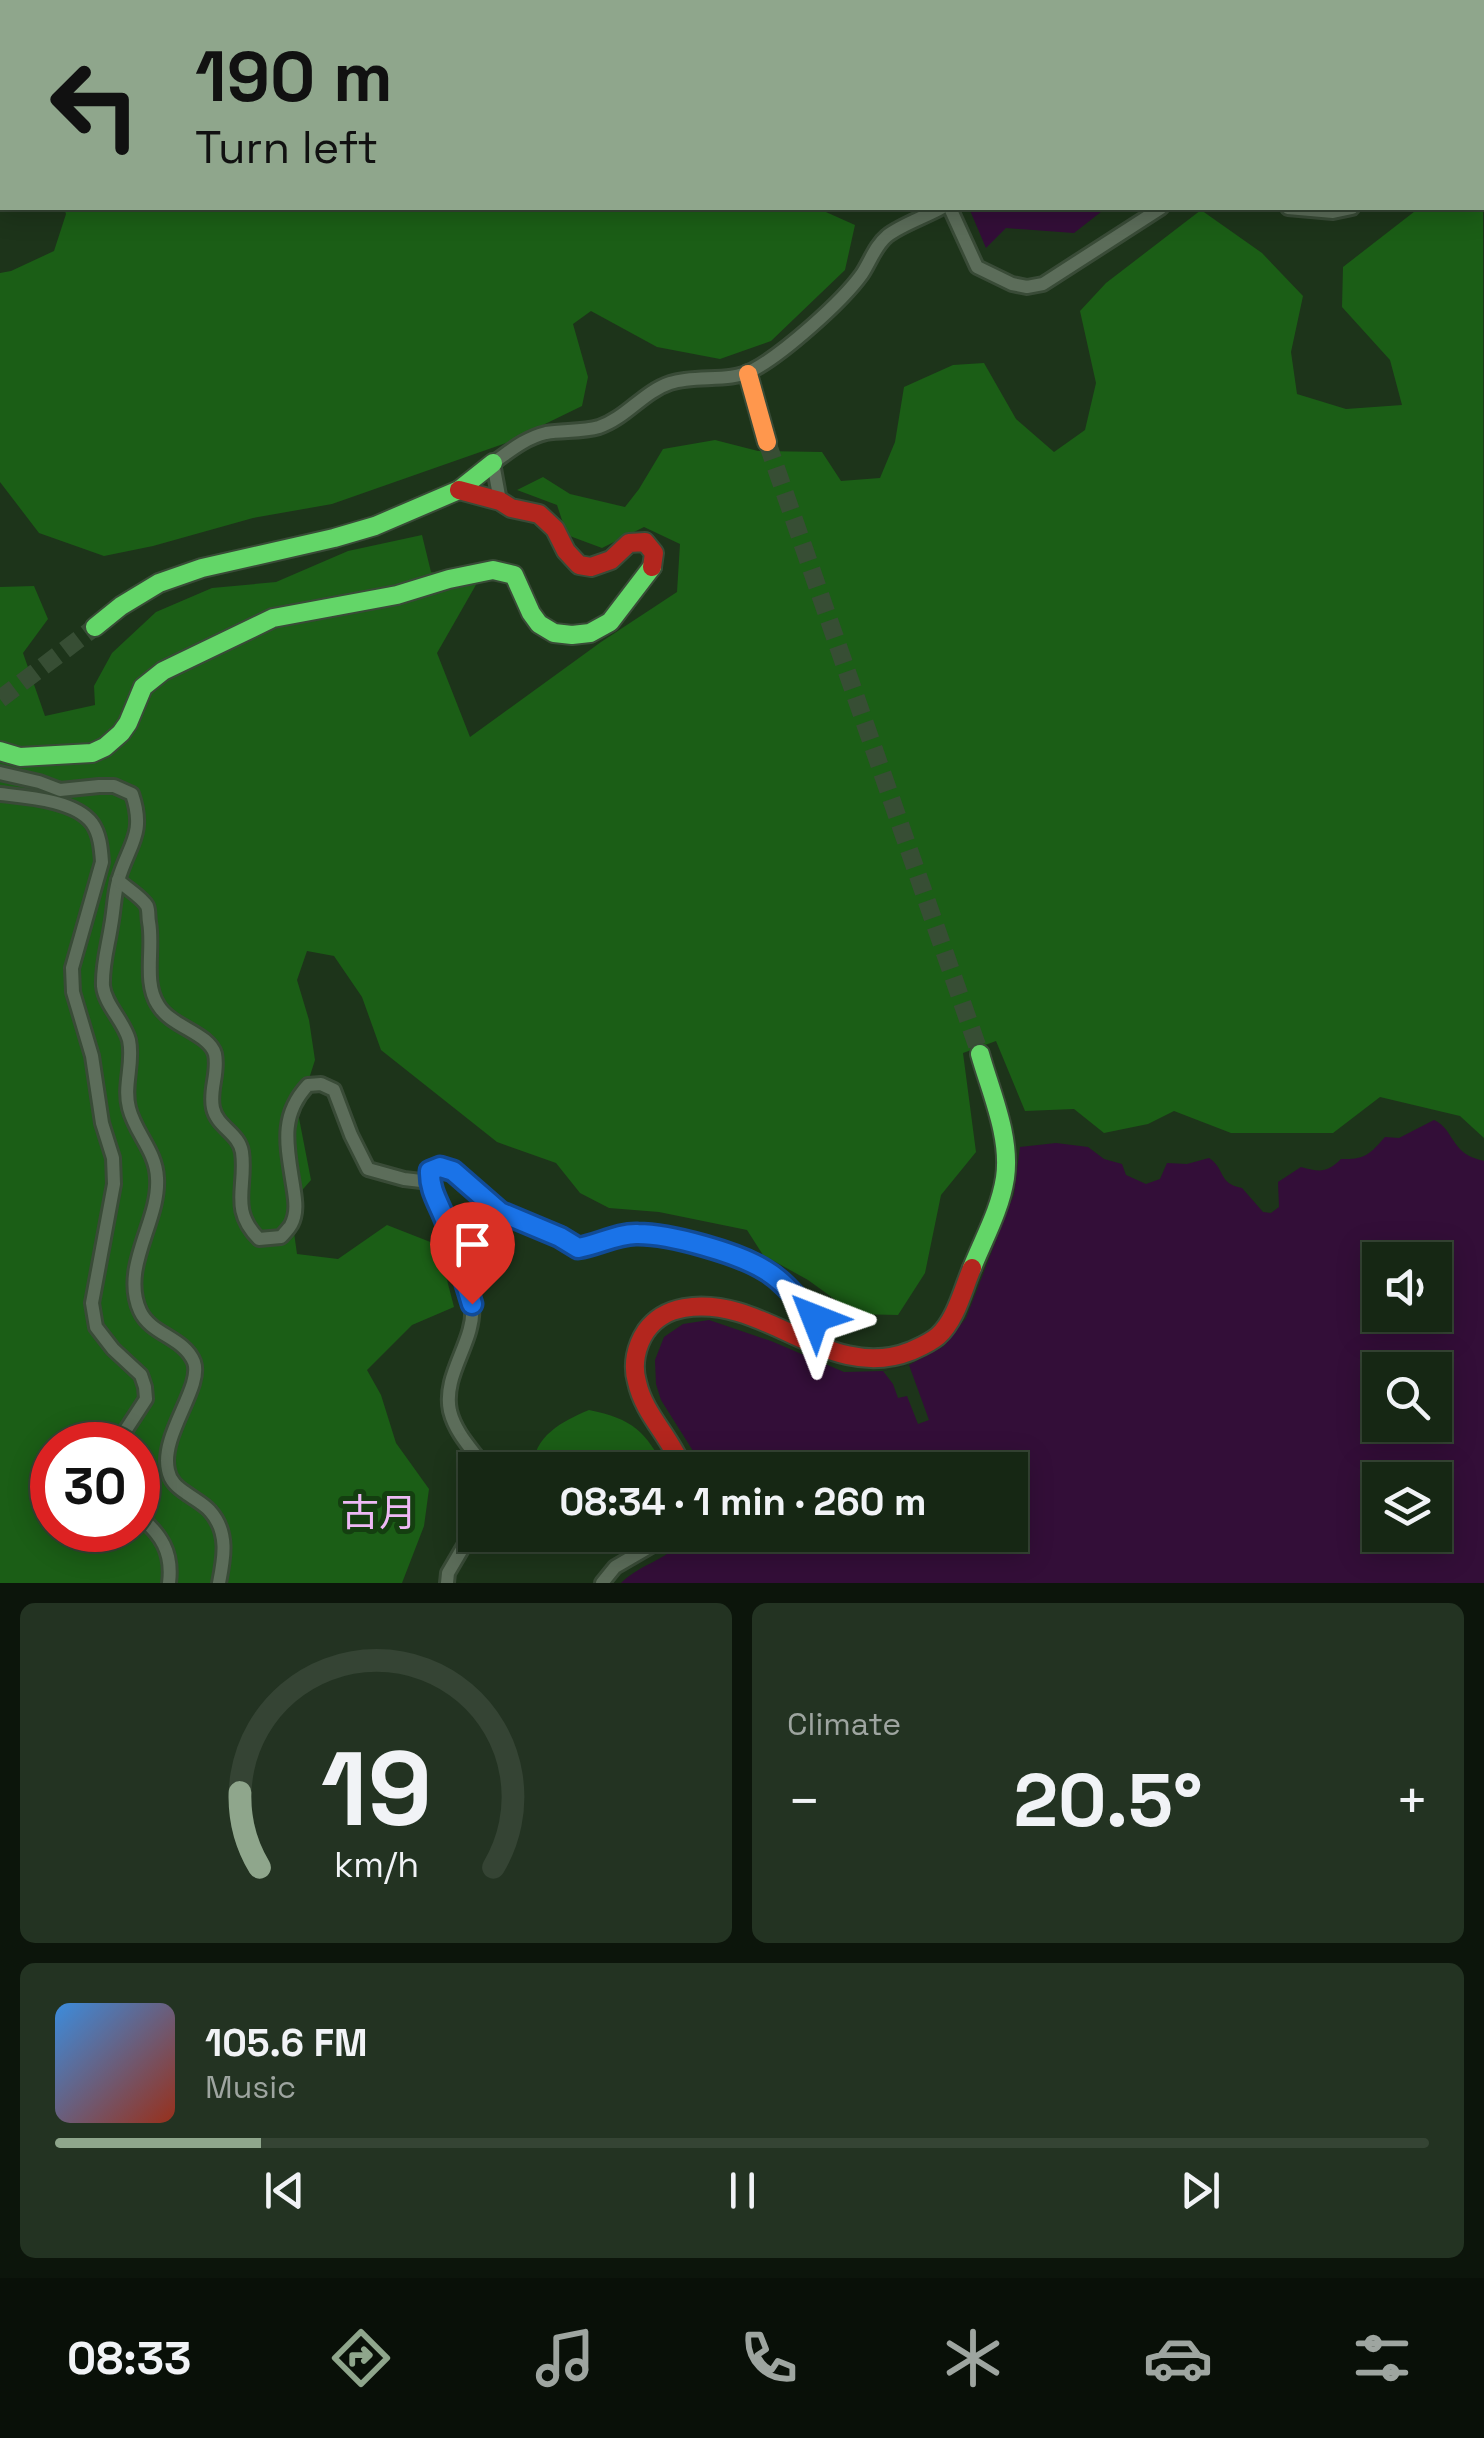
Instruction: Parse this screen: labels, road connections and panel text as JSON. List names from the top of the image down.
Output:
{
  "districts": ["古月"],
  "page": {
    "turn": ["190 m", "Turn left"],
    "limit": "30",
    "trip": "08:34 · 1 min · 260 m",
    "tile": "Climate",
    "heat": ["−", "20.5°", "+"],
    "song": ["105.6 FM", "Music"],
    "tabs": "08:33",
    "gauge": ["19", "km/h"]
  }
}
